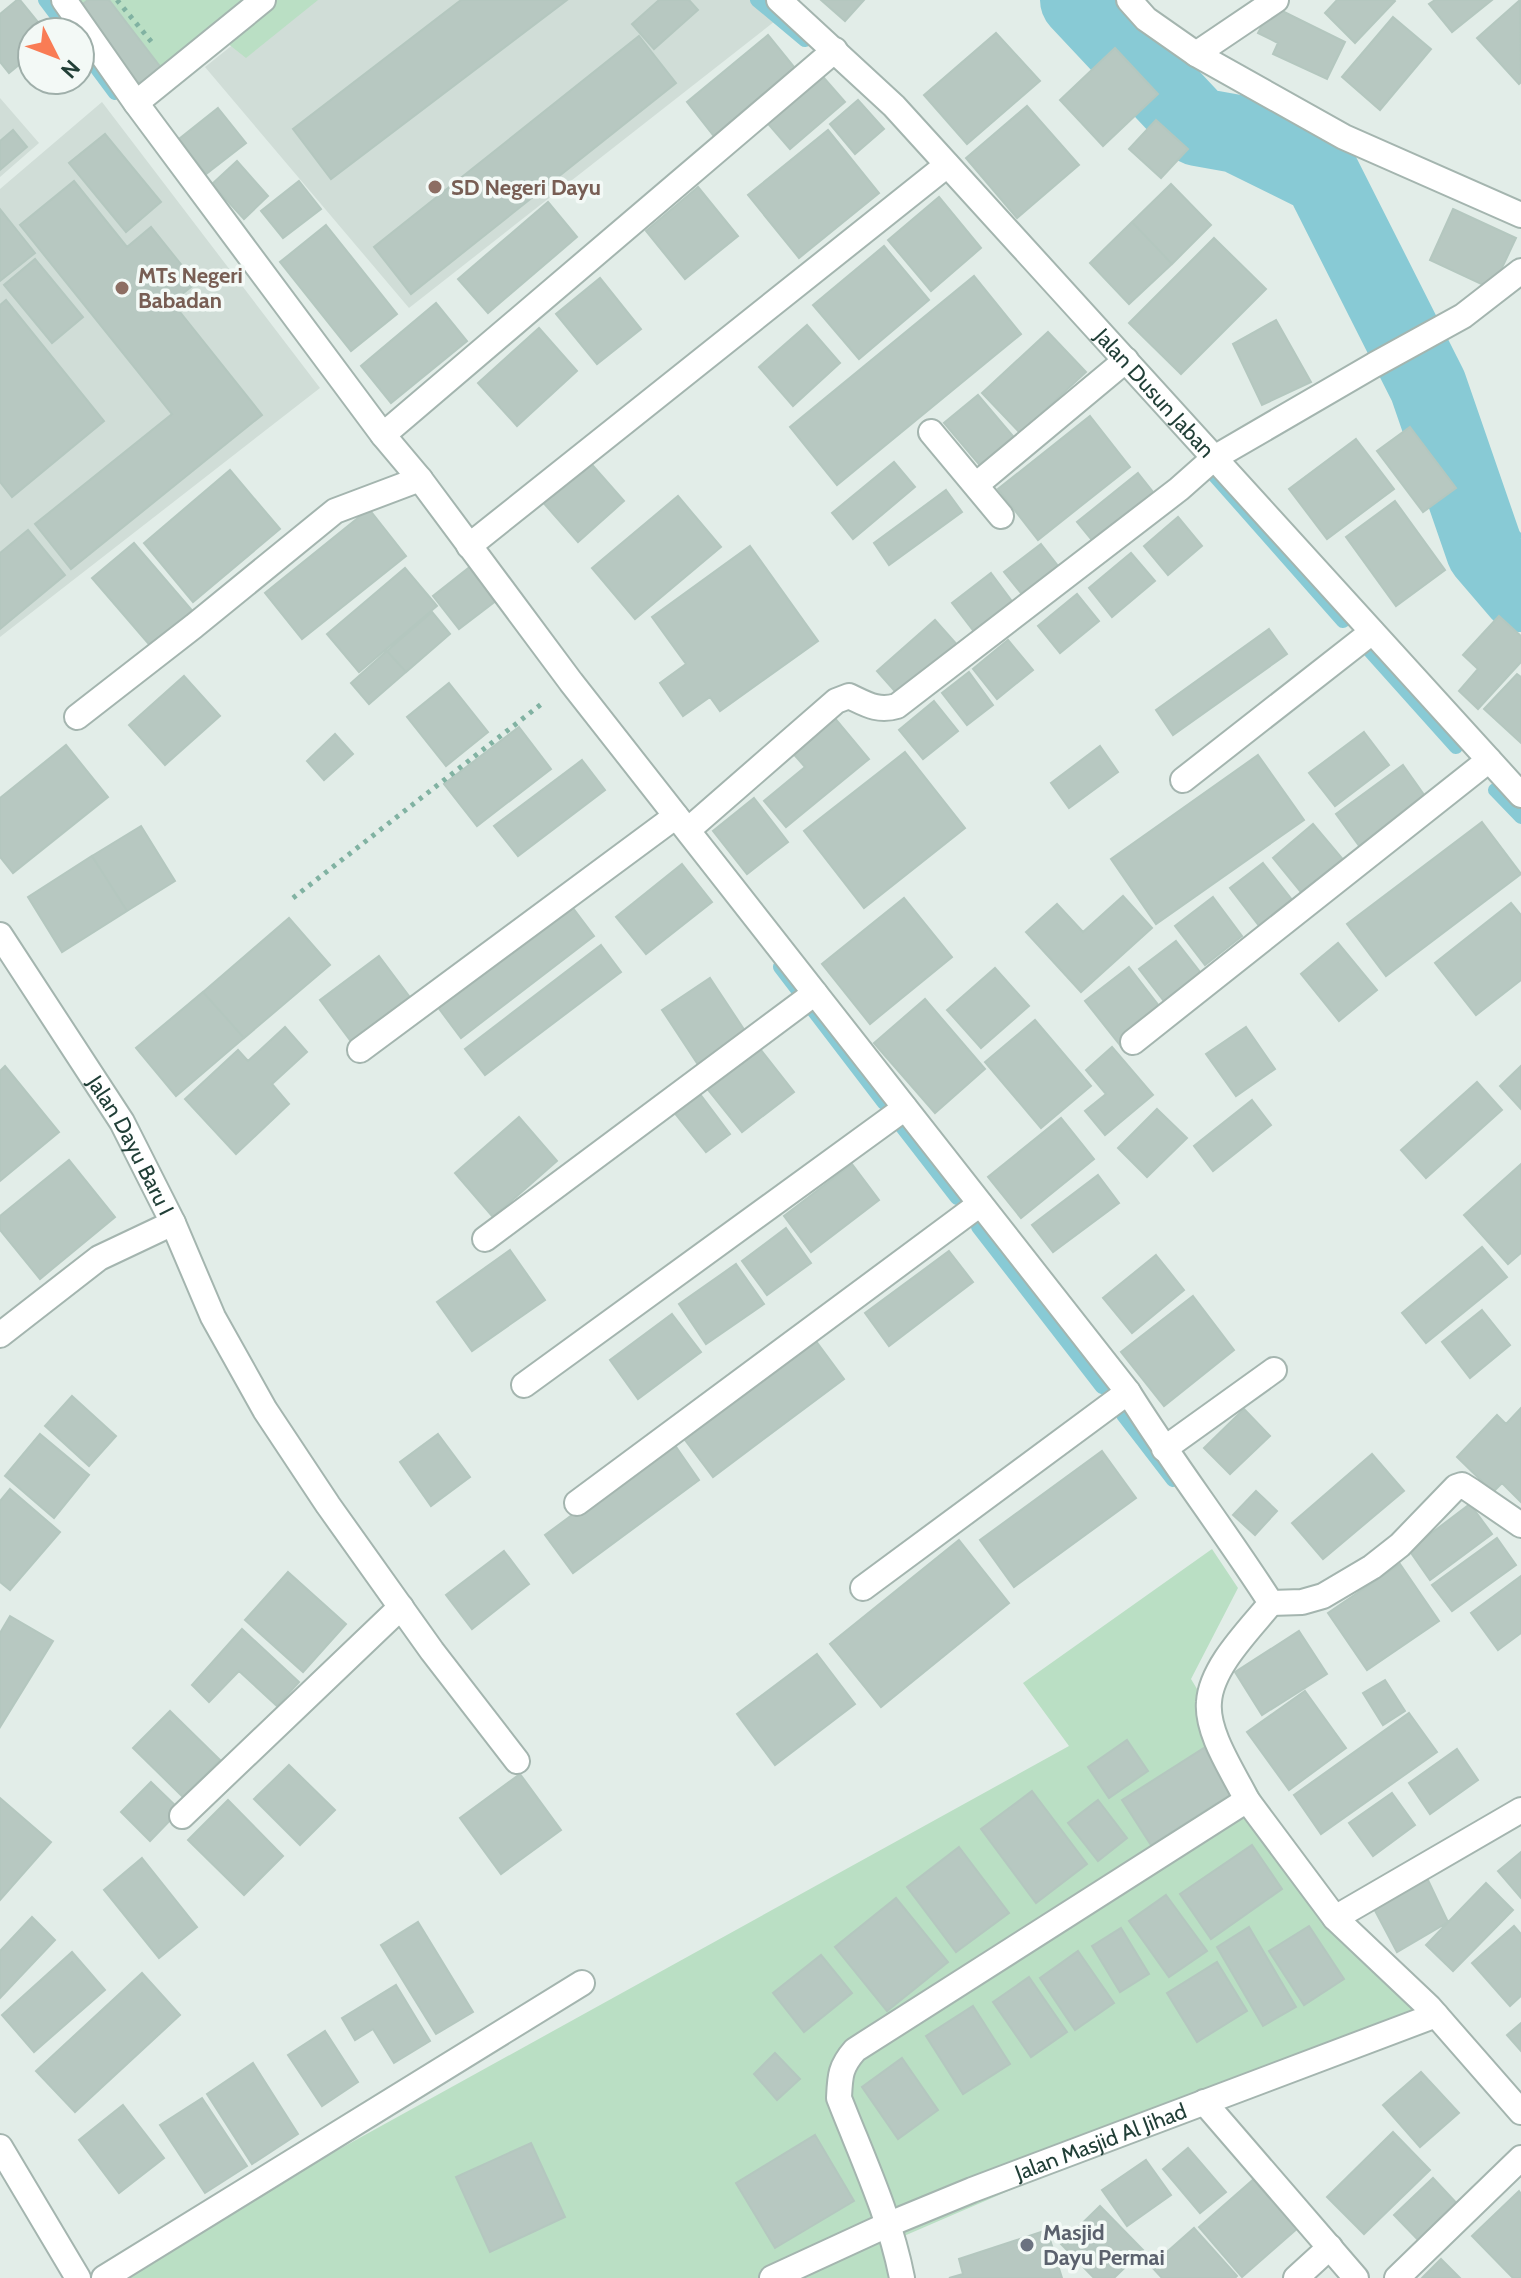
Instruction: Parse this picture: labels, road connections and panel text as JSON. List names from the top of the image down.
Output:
{
  "streets": {
    "street": ["Jalan Dusun Jaban", "Jalan Dayu Baru I", "Jalan Masjid Al Jihad"]
  },
  "places": ["SD Negeri Dayu", "MTs Negeri Babadan", "Masjid Dayu Permai"],
  "north": "bottom right"
}
